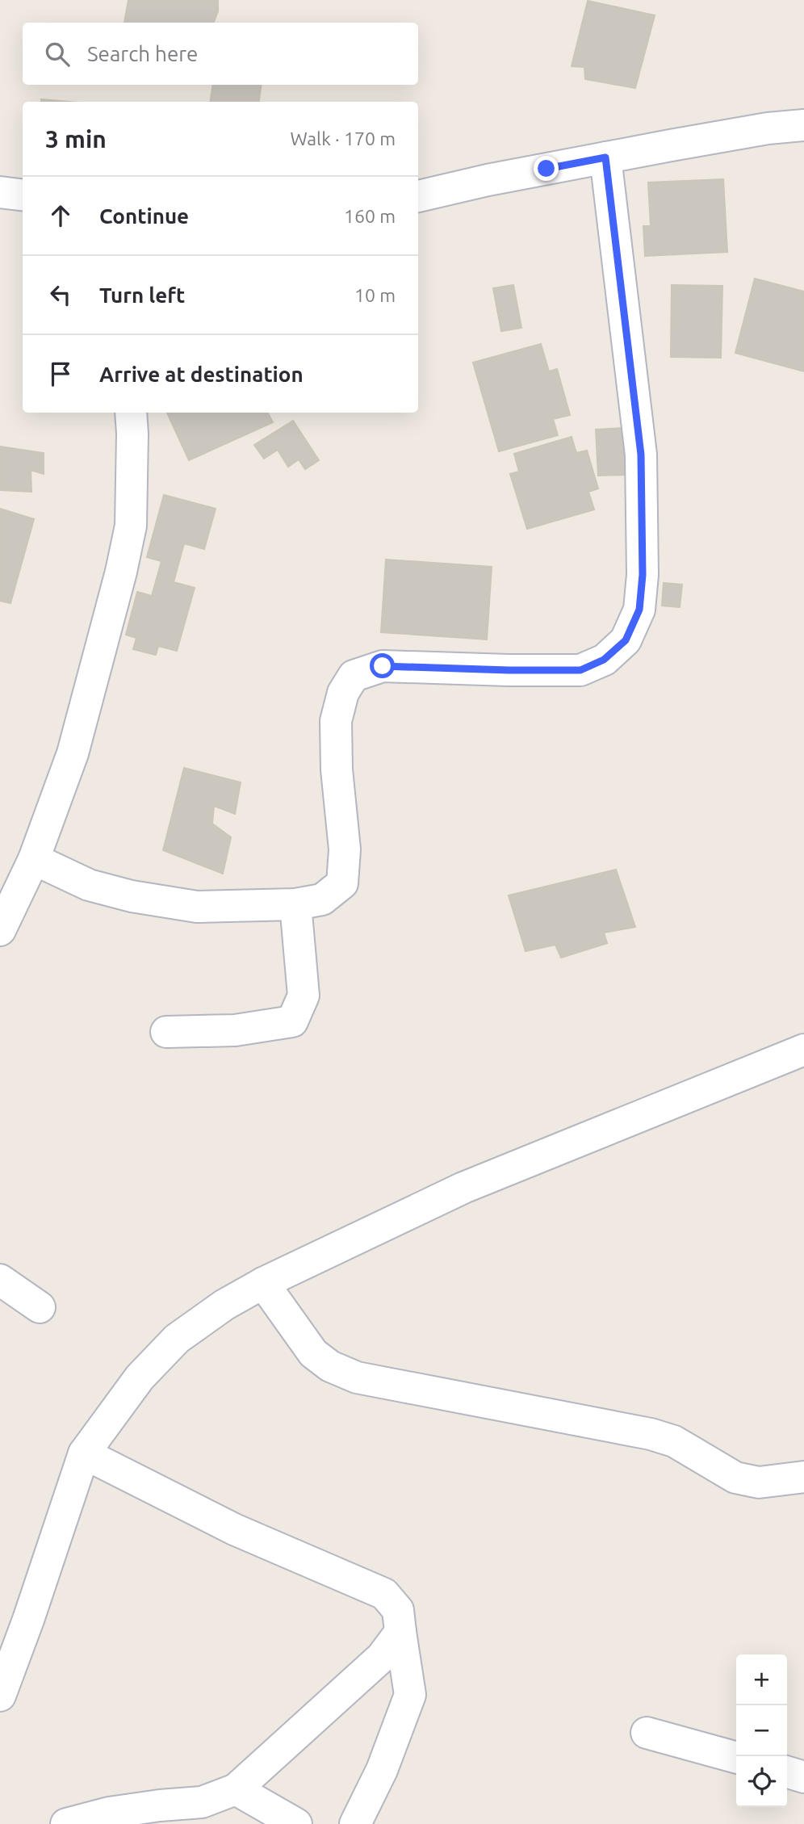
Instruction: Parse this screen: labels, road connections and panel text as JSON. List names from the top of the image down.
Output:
{
  "page": {
    "search": "Search here",
    "heading": ["3 min", "Walk · 170 m"],
    "list": [
      ["Continue", "160 m"],
      ["Turn left", "10 m"],
      "Arrive at destination"
    ],
    "map_buttons": ["+", "−"]
  }
}
